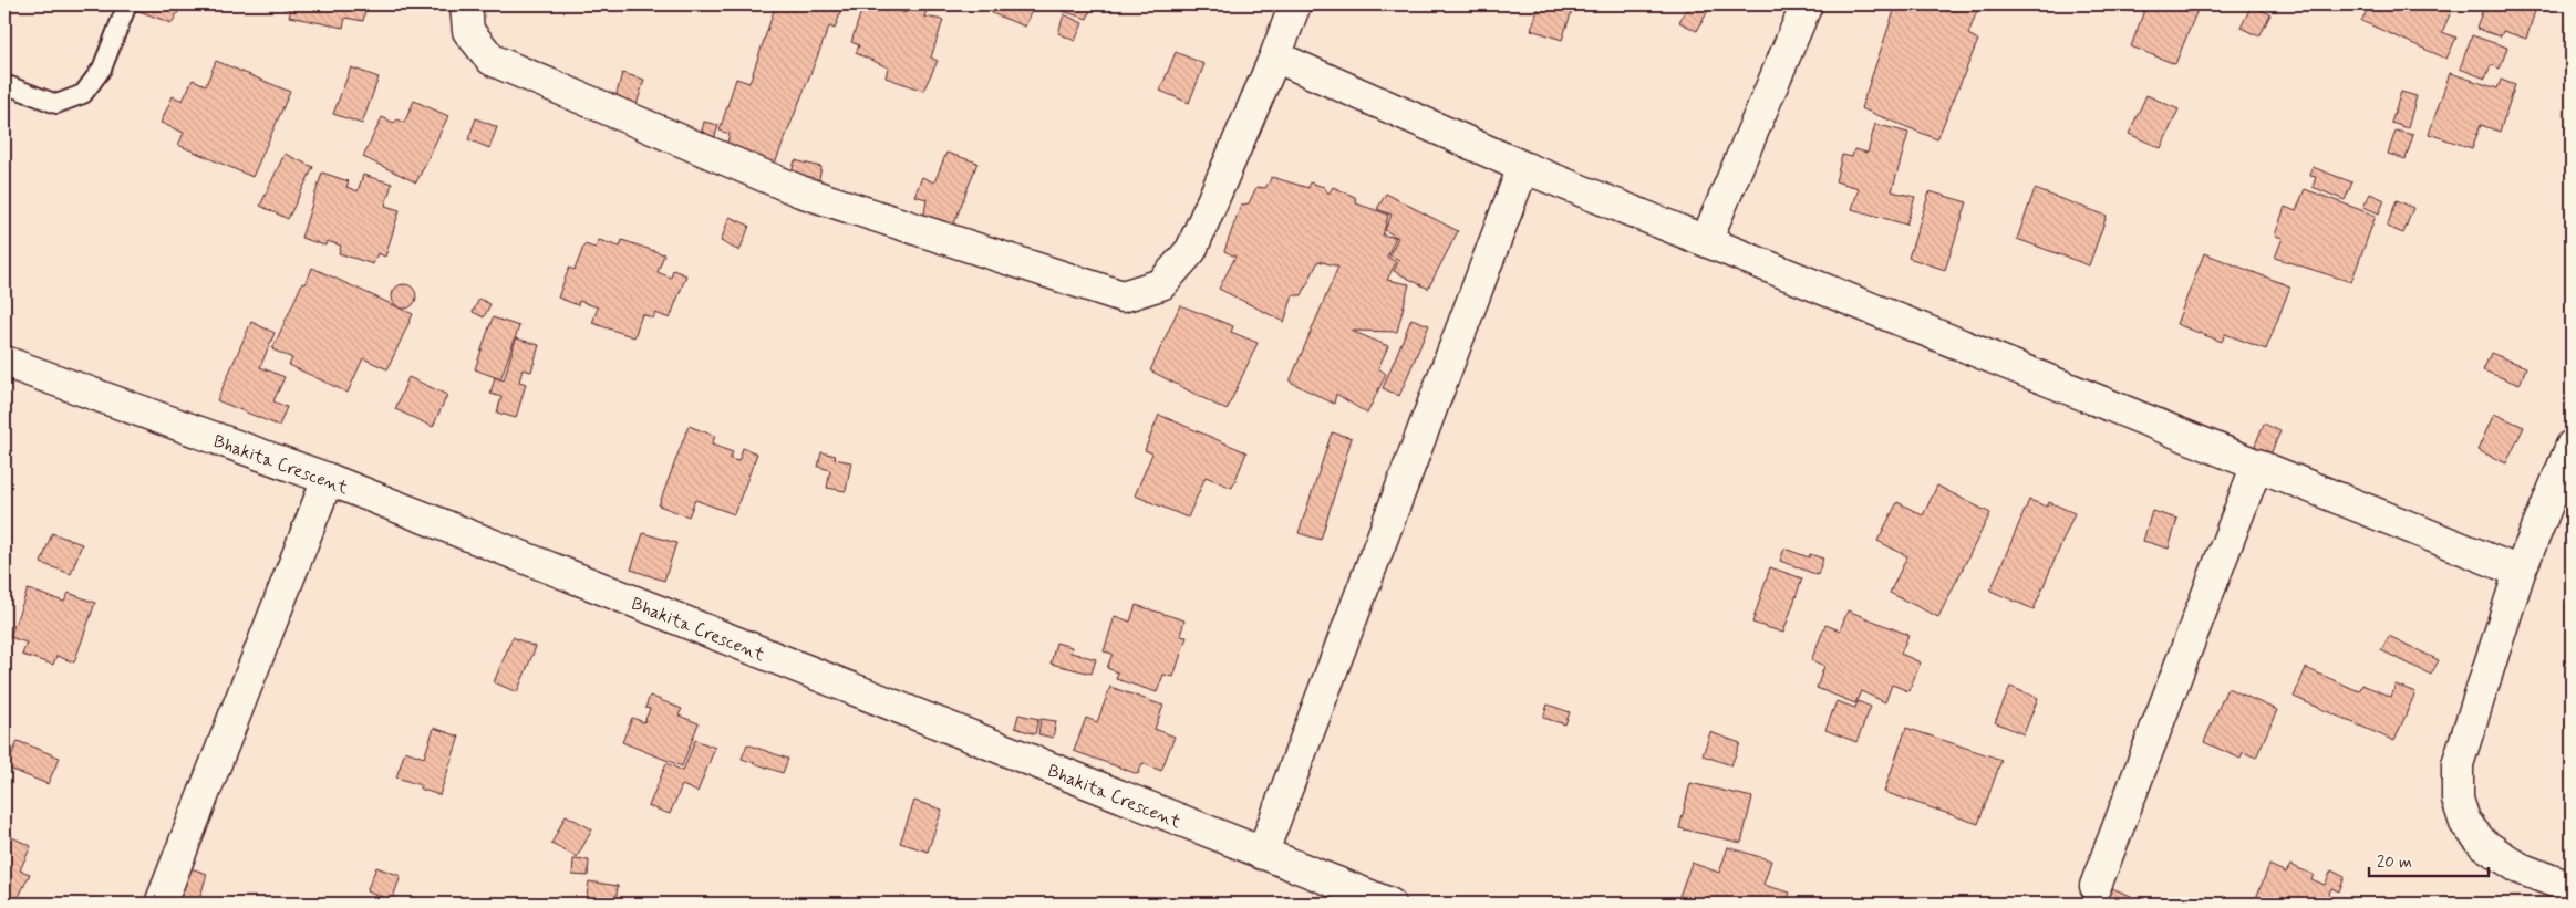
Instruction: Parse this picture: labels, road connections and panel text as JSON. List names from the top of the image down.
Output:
{
  "streets": {
    "street": ["Bhakita Crescent"]
  },
  "scale_bar": "20 m"
}
